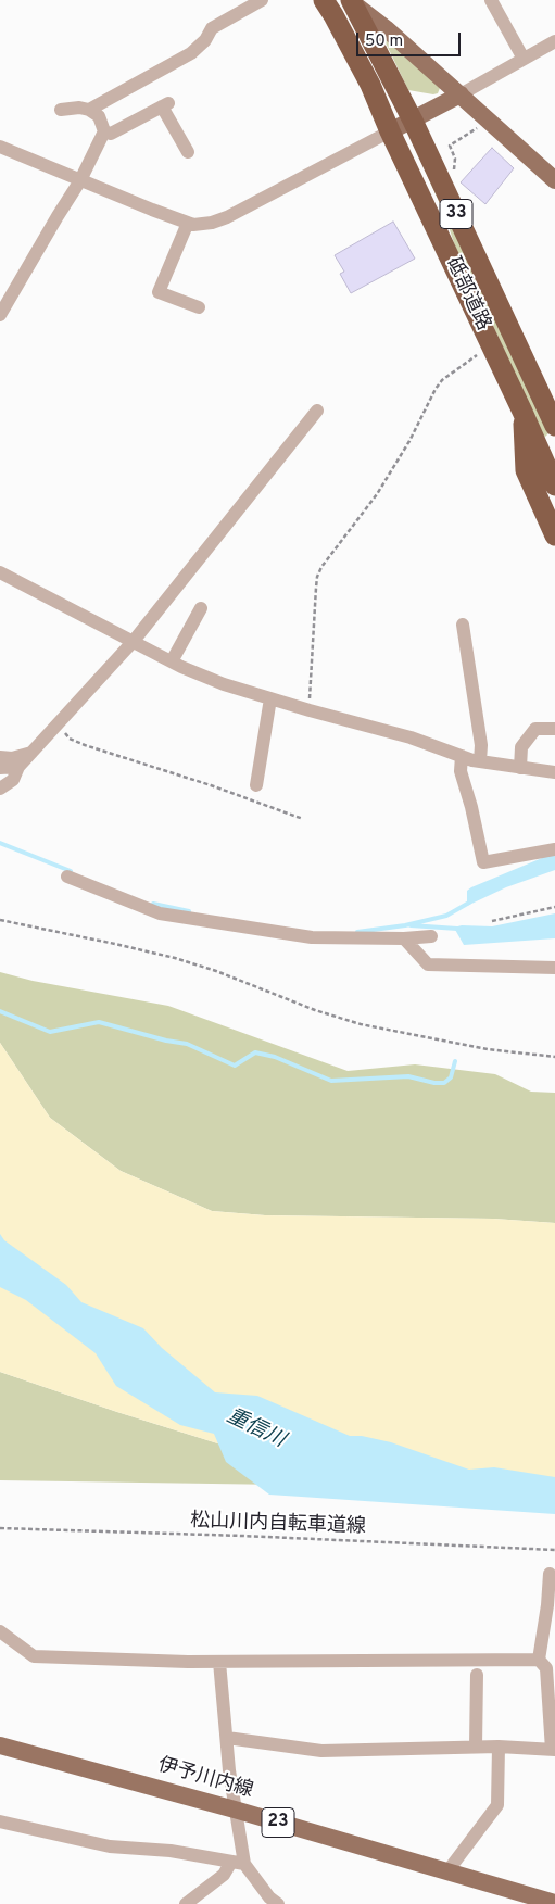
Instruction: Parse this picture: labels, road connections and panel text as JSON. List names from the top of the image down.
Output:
{
  "streets": {
    "highway": ["33", "砥部道路"],
    "main road": ["伊予川内線", "23"],
    "path": ["松山川内自転車道線"]
  },
  "water": ["重信川"],
  "scale_bar": "50 m"
}
